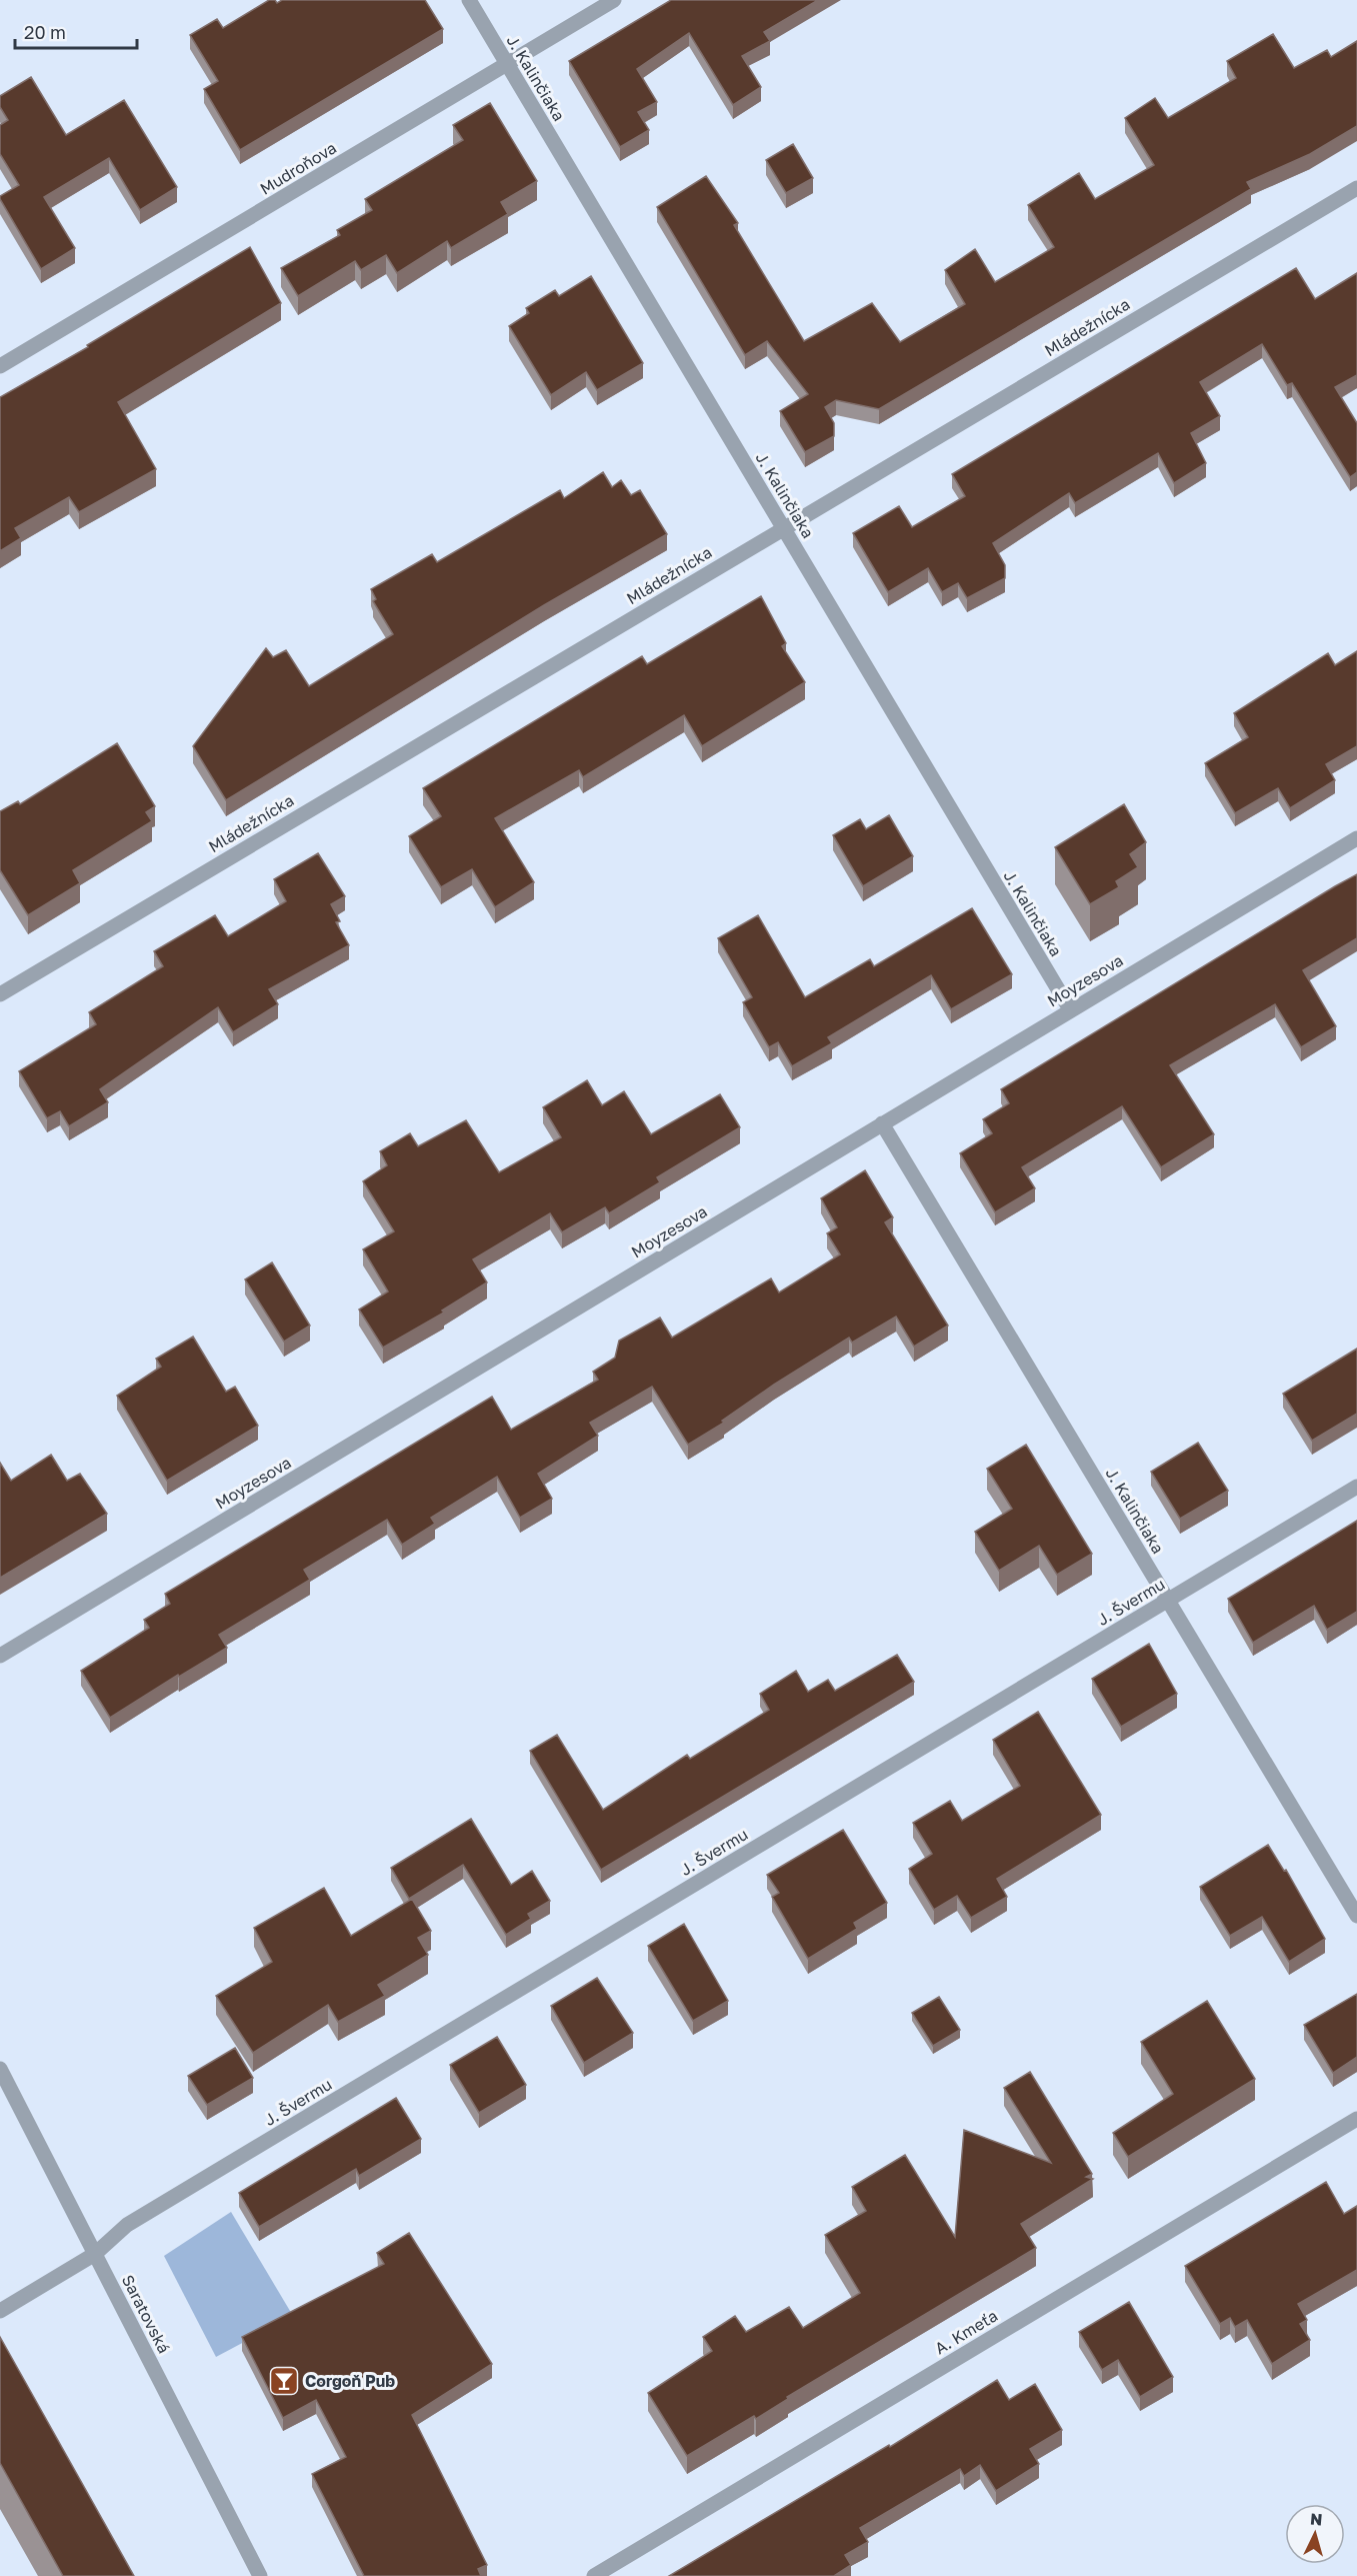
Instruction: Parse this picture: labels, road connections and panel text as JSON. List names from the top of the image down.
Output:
{
  "streets": {
    "street": [
      "J. Kalinčiaka",
      "Mudroňova",
      "Mládežnícka",
      "Moyzesova",
      "J. Švermu",
      "Saratovská",
      "A. Kmeťa"
    ]
  },
  "crossings": [
    ["J. Kalinčiaka", "Mudroňova"],
    ["J. Kalinčiaka", "Mládežnícka"],
    ["J. Kalinčiaka", "Moyzesova"],
    ["J. Kalinčiaka", "J. Švermu"],
    ["J. Švermu", "Saratovská"]
  ],
  "places": {
    "bar": ["Corgoň Pub"]
  },
  "scale_bar": "20 m",
  "north": "top"
}
